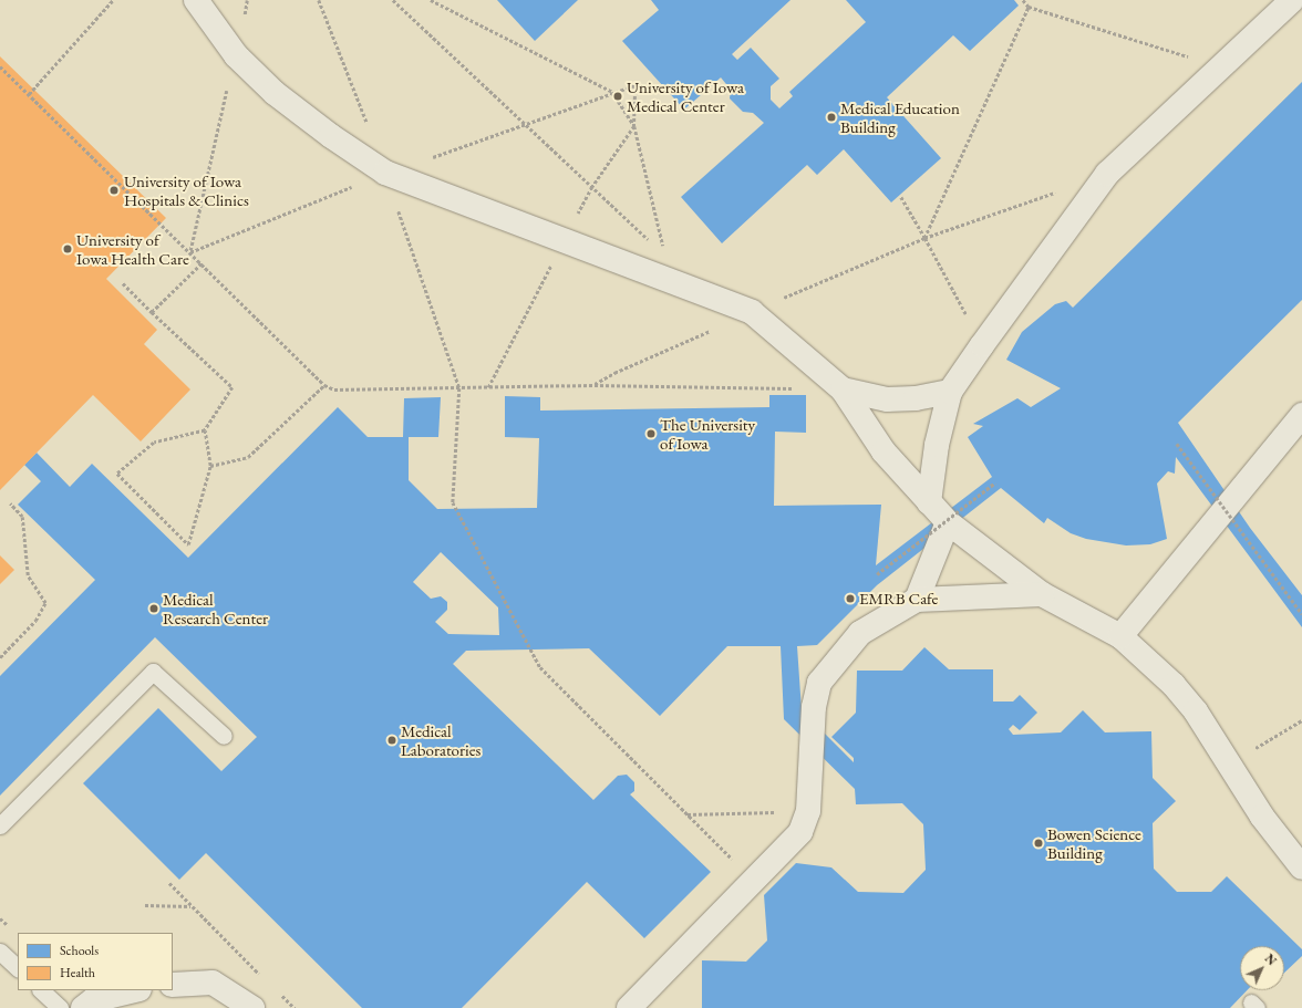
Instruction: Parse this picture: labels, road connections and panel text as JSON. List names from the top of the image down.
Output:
{
  "places": [
    "University of Iowa Medical Center",
    "Medical Education Building",
    "University of Iowa Hospitals & Clinics",
    "University of Iowa Health Care",
    "The University of Iowa",
    "EMRB Cafe",
    "Medical Research Center",
    "Medical Laboratories",
    "Bowen Science Building"
  ],
  "legend": ["Schools", "Health"],
  "north": "top right"
}
